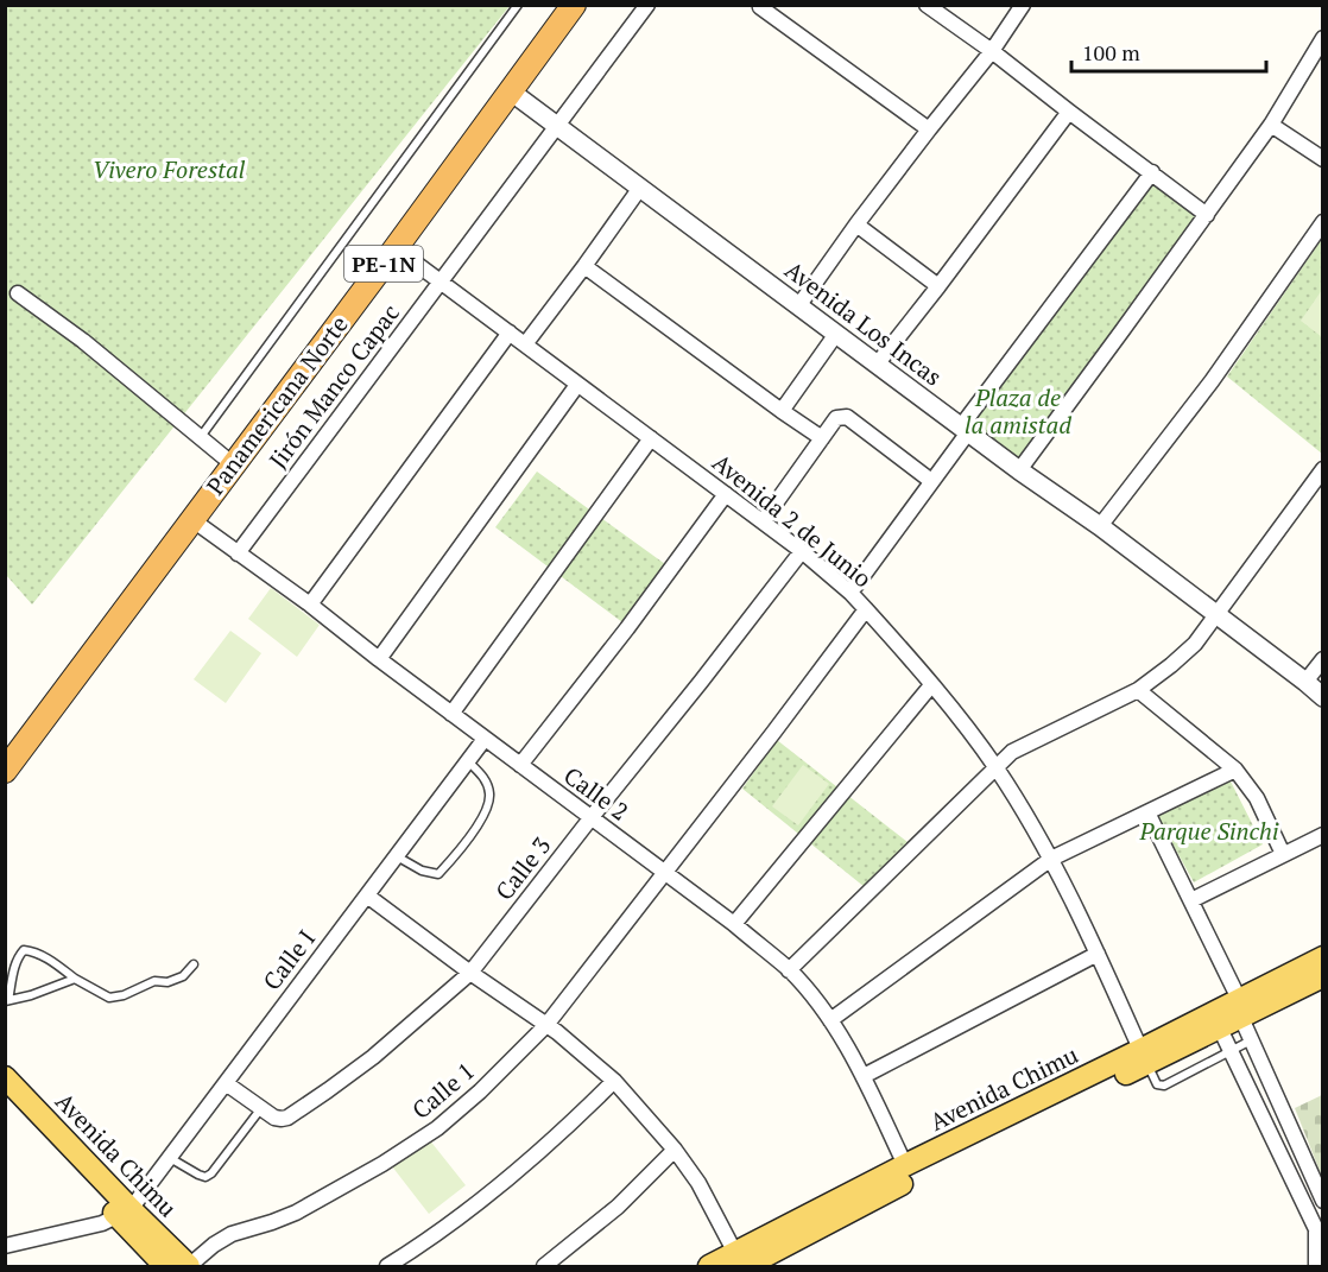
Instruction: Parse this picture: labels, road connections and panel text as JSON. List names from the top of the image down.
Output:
{
  "streets": {
    "highway": ["PE-1N", "Panamericana Norte"],
    "main road": ["Avenida Chimu"],
    "street": [
      "Avenida Los Incas",
      "Jirón Manco Capac",
      "Avenida 2 de Junio",
      "Calle 2",
      "Calle 3",
      "Calle I",
      "Calle 1"
    ]
  },
  "crossings": [
    ["Avenida Los Incas", "Jirón Manco Capac"],
    ["Avenida Los Incas", "Panamericana Norte"],
    ["Jirón Manco Capac", "Avenida 2 de Junio"],
    ["Jirón Manco Capac", "Calle 2"],
    ["Panamericana Norte", "Avenida 2 de Junio"],
    ["Panamericana Norte", "Calle 2"],
    ["Avenida 2 de Junio", "Calle 3"],
    ["Avenida 2 de Junio", "Avenida Chimu"],
    ["Avenida 2 de Junio", "Calle 1"],
    ["Calle 2", "Calle 3"],
    ["Calle 2", "Calle I"],
    ["Calle 2", "Avenida Chimu"],
    ["Calle 2", "Calle 1"],
    ["Calle 3", "Calle I"],
    ["Calle I", "Avenida Chimu"],
    ["Avenida Chimu", "Calle 1"]
  ],
  "parks": ["Vivero Forestal", "Plaza de la amistad", "Parque Sinchi"],
  "scale_bar": "100 m"
}
